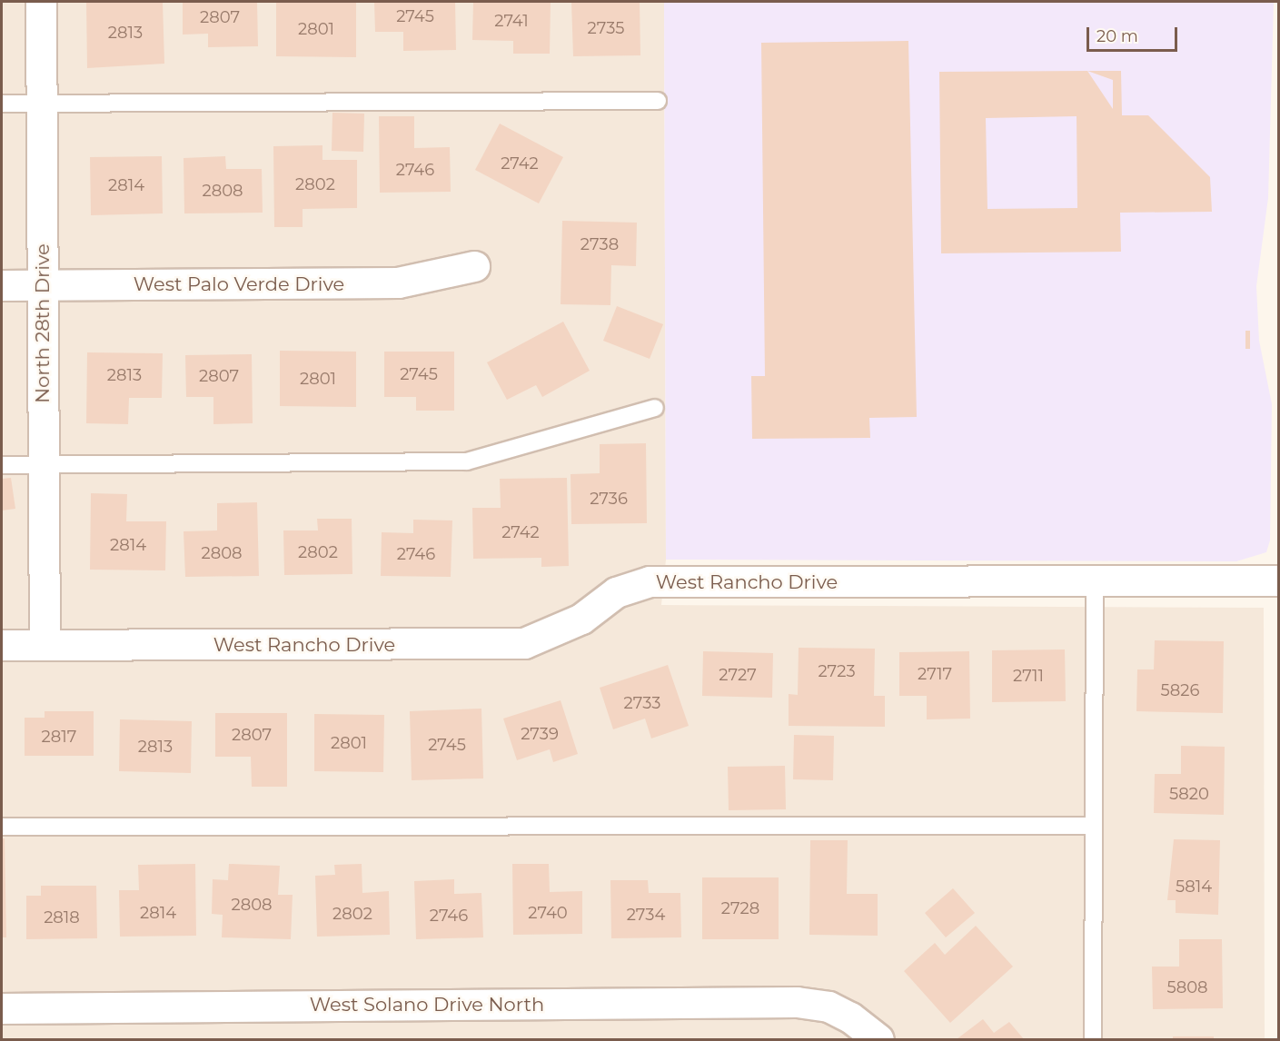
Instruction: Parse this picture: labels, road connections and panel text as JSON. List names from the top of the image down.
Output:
{
  "streets": {
    "street": [
      "West Palo Verde Drive",
      "North 28th Drive",
      "West Rancho Drive",
      "West Solano Drive North"
    ]
  },
  "crossings": [
    ["West Palo Verde Drive", "North 28th Drive"],
    ["North 28th Drive", "West Rancho Drive"]
  ],
  "house_numbers": [
    "2745",
    "2807",
    "2741",
    "2735",
    "2801",
    "2813",
    "2742",
    "2746",
    "2802",
    "2814",
    "2808",
    "2738",
    "2745",
    "2813",
    "2807",
    "2801",
    "2736",
    "2742",
    "2814",
    "2802",
    "2808",
    "2746",
    "2723",
    "2717",
    "2727",
    "2711",
    "5826",
    "2733",
    "2739",
    "2807",
    "2817",
    "2801",
    "2745",
    "2813",
    "5820",
    "5814",
    "2808",
    "2728",
    "2814",
    "2740",
    "2802",
    "2734",
    "2746",
    "2818",
    "5808"
  ],
  "scale_bar": "20 m"
}
